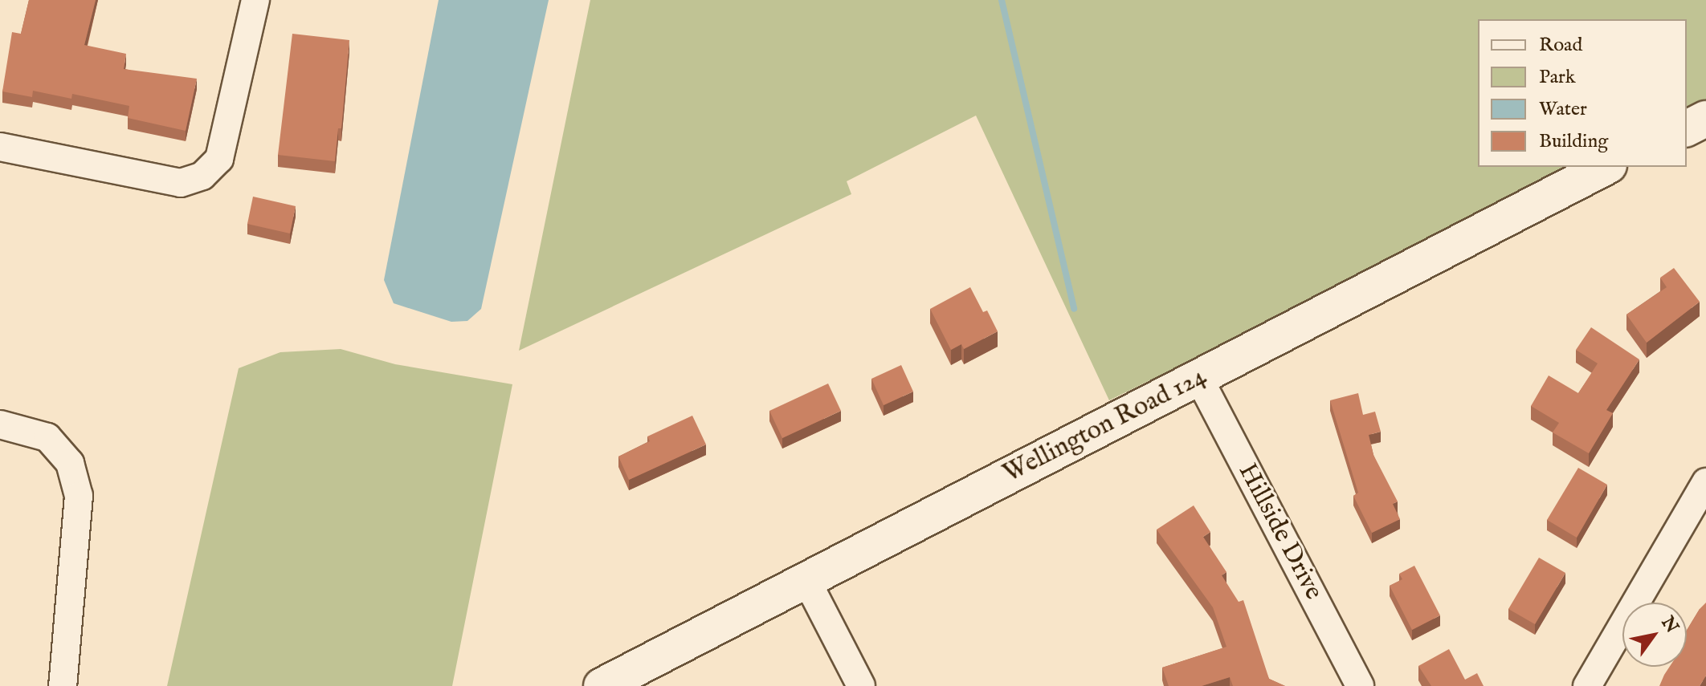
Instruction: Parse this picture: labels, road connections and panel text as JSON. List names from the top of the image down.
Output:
{
  "streets": {
    "main road": ["Wellington Road 124"],
    "street": ["Hillside Drive"]
  },
  "crossings": [
    ["Wellington Road 124", "Hillside Drive"]
  ],
  "legend": [
    "Road",
    "Park",
    "Water",
    "Building"
  ],
  "north": "top right"
}
